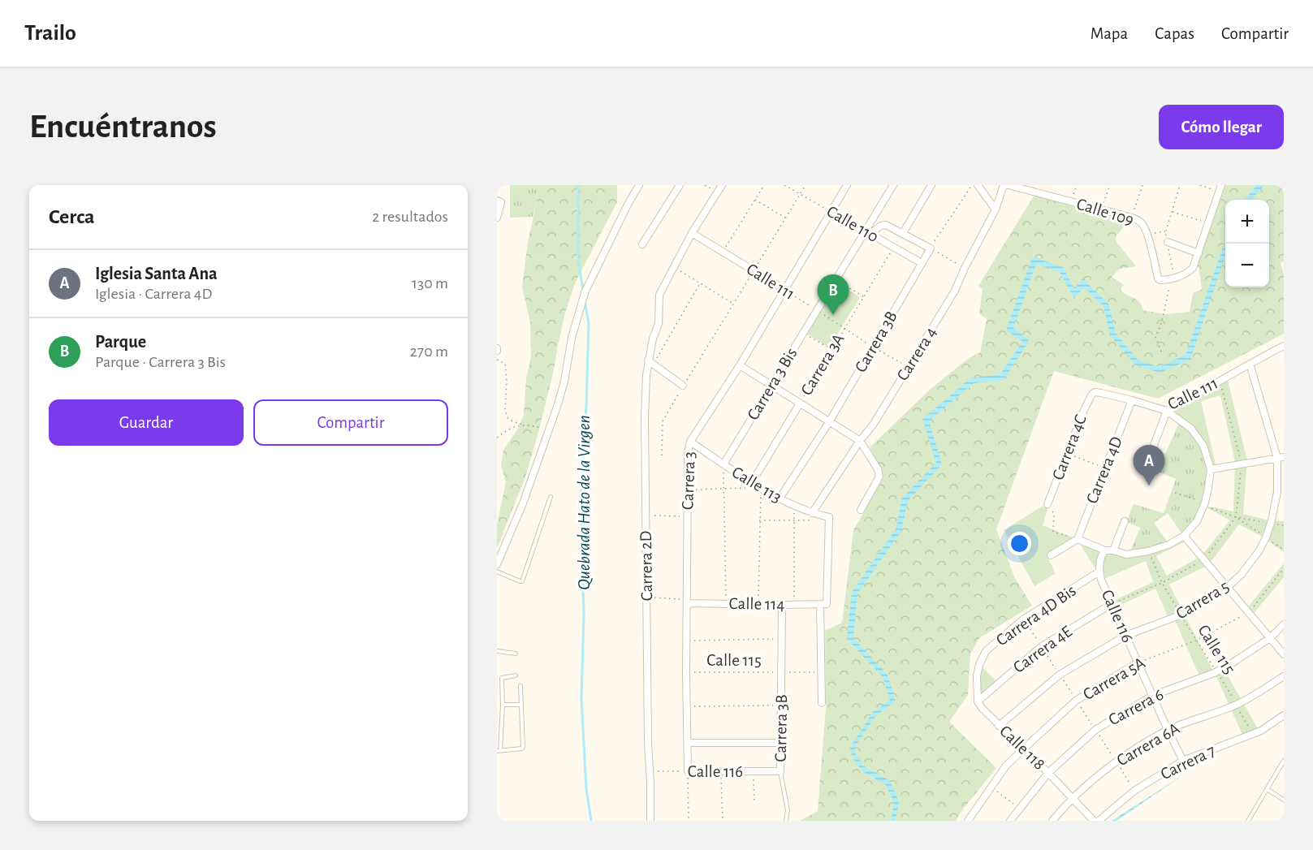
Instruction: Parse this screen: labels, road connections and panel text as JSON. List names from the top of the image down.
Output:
{
  "streets": {
    "street": [
      "Calle 109",
      "Calle 110",
      "Calle 111",
      "Carrera 3B",
      "Carrera 4",
      "Carrera 3A",
      "Carrera 3 Bis",
      "Carrera 4C",
      "Carrera 4D",
      "Carrera 3",
      "Calle 113",
      "Carrera 2D",
      "Carrera 5",
      "Calle 114",
      "Carrera 4D Bis",
      "Calle 116",
      "Carrera 4E",
      "Carrera 5A",
      "Carrera 6",
      "Carrera 6A",
      "Calle 118",
      "Carrera 7"
    ],
    "path": ["Calle 115"]
  },
  "crossings": [
    ["Calle 110", "Carrera 3B"],
    ["Calle 110", "Carrera 3A"],
    ["Calle 110", "Carrera 3 Bis"],
    ["Calle 110", "Carrera 3"],
    ["Calle 111", "Carrera 3B"],
    ["Calle 111", "Carrera 4"],
    ["Calle 111", "Carrera 3A"],
    ["Calle 111", "Carrera 3 Bis"],
    ["Calle 111", "Carrera 4C"],
    ["Calle 111", "Carrera 4D"],
    ["Calle 111", "Carrera 3"],
    ["Calle 111", "Carrera 2D"],
    ["Calle 111", "Carrera 5"],
    ["Carrera 3B", "Calle 113"],
    ["Carrera 3B", "Calle 114"],
    ["Carrera 3B", "Calle 116"],
    ["Carrera 3B", "Calle 115"],
    ["Carrera 4", "Calle 113"],
    ["Carrera 3A", "Calle 113"],
    ["Carrera 3 Bis", "Calle 113"],
    ["Carrera 3", "Calle 113"],
    ["Carrera 3", "Calle 114"],
    ["Carrera 3", "Calle 116"],
    ["Carrera 3", "Calle 115"],
    ["Calle 113", "Calle 114"],
    ["Carrera 2D", "Calle 116"],
    ["Carrera 5", "Calle 116"],
    ["Carrera 5", "Calle 115"],
    ["Carrera 5", "Calle 118"],
    ["Carrera 4D Bis", "Calle 116"],
    ["Carrera 4D Bis", "Carrera 4E"],
    ["Carrera 4D Bis", "Calle 118"],
    ["Calle 116", "Carrera 4E"],
    ["Calle 116", "Carrera 5A"],
    ["Calle 116", "Carrera 6"],
    ["Calle 116", "Carrera 6A"],
    ["Calle 116", "Carrera 7"],
    ["Carrera 4E", "Calle 118"],
    ["Calle 115", "Carrera 5A"],
    ["Calle 115", "Carrera 6"],
    ["Calle 115", "Carrera 6A"],
    ["Calle 115", "Carrera 7"],
    ["Carrera 5A", "Calle 118"],
    ["Carrera 6", "Calle 118"],
    ["Carrera 6A", "Calle 118"]
  ],
  "water": ["Quebrada Hato de la Virgen"],
  "page": {
    "header": "Trailo",
    "nav": ["Mapa", "Capas", "Compartir"],
    "buttons": [
      "Cómo llegar",
      ["Guardar", "Compartir"]
    ],
    "title": "Encuéntranos",
    "heading": ["Cerca", "2 resultados"],
    "map_buttons": ["+", "−"],
    "list": [
      {
        "mark": "A",
        "name": "Iglesia Santa Ana",
        "note": "Iglesia · Carrera 4D",
        "value": "130 m"
      },
      {
        "mark": "B",
        "name": "Parque",
        "note": "Parque · Carrera 3 Bis",
        "value": "270 m"
      }
    ],
    "pins": ["B", "A"]
  }
}
